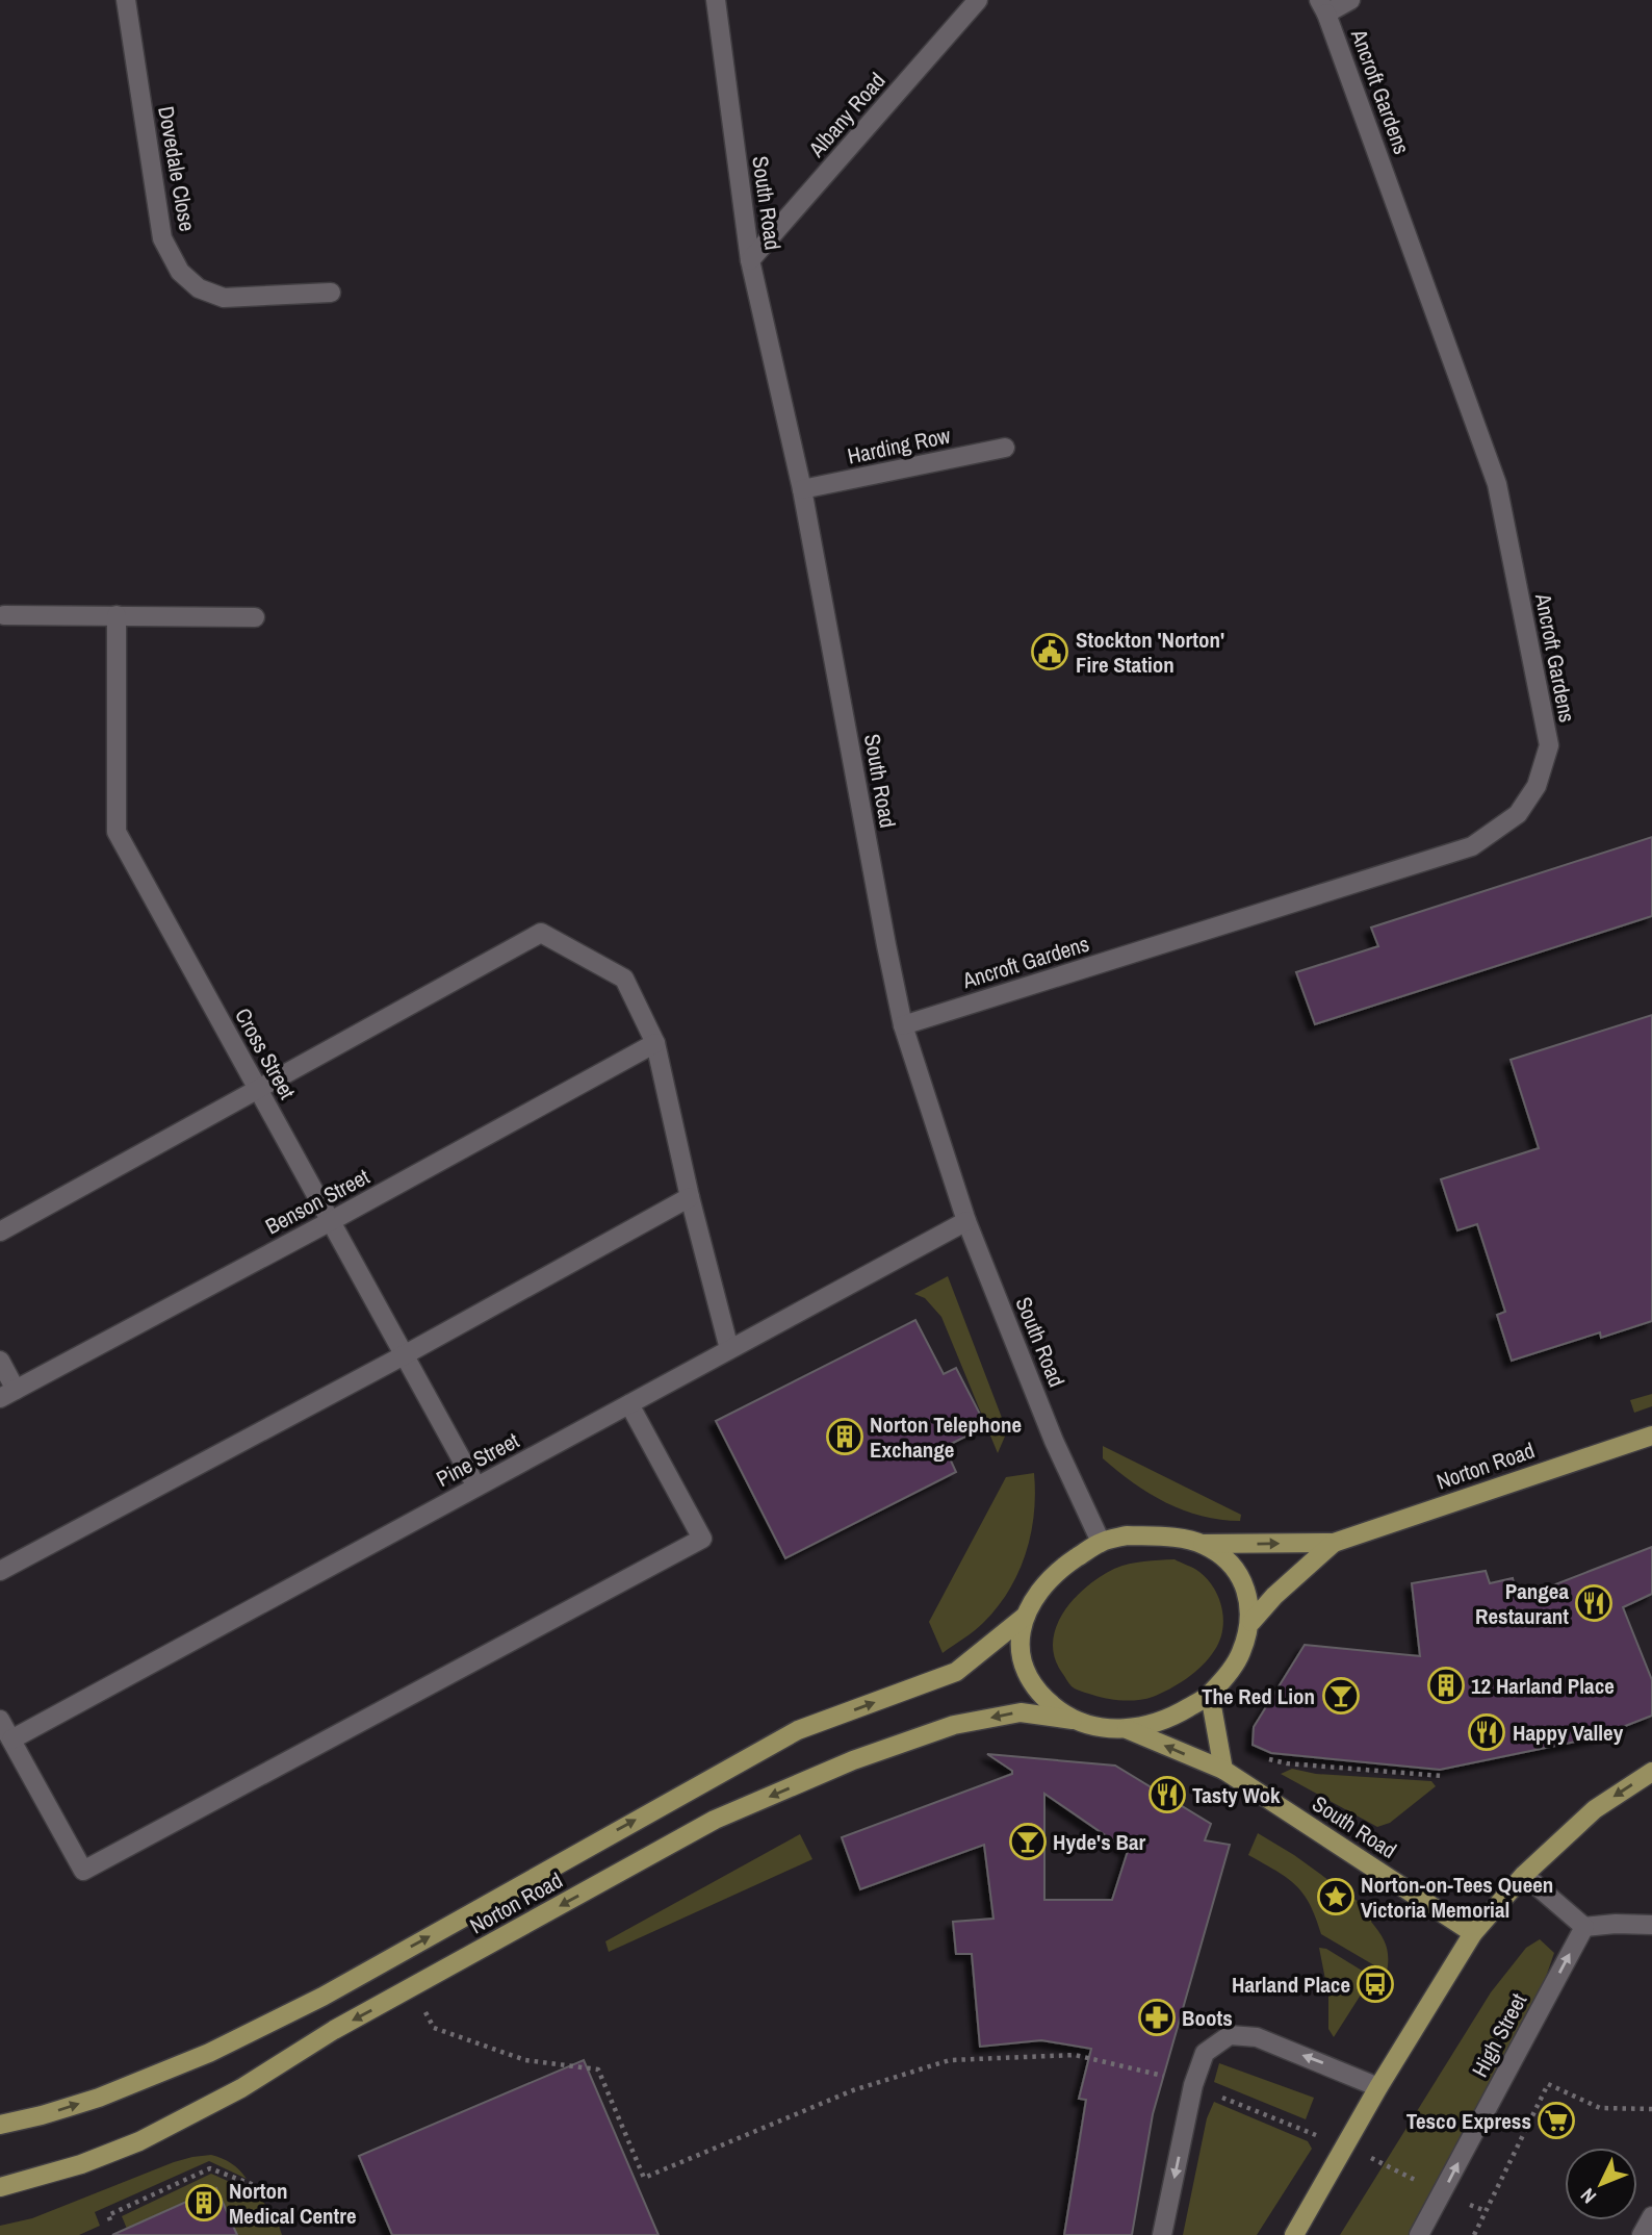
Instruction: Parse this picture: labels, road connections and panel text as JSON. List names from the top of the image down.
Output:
{
  "streets": {
    "main road": ["South Road", "Norton Road"],
    "street": [
      "Ancroft Gardens",
      "Albany Road",
      "Dovedale Close",
      "Harding Row",
      "Cross Street",
      "Benson Street",
      "Pine Street",
      "High Street"
    ]
  },
  "crossings": [
    ["Ancroft Gardens", "South Road"],
    ["Albany Road", "South Road"],
    ["South Road", "Harding Row"],
    ["South Road", "Pine Street"],
    ["South Road", "Norton Road"],
    ["Cross Street", "Benson Street"],
    ["Cross Street", "Pine Street"]
  ],
  "one_way": ["High Street"],
  "places": {
    "public building": ["Stockton 'Norton' Fire Station"],
    "building": ["Norton Telephone Exchange", "12 Harland Place", "Norton Medical Centre"],
    "restaurant": ["Pangea Restaurant", "Happy Valley", "Tasty Wok"],
    "bar": ["The Red Lion", "Hyde's Bar"],
    "place": ["Norton-on-Tees Queen Victoria Memorial"],
    "bus stop": ["Harland Place"],
    "pharmacy": ["Boots"],
    "supermarket": ["Tesco Express"]
  },
  "north": "bottom left"
}
